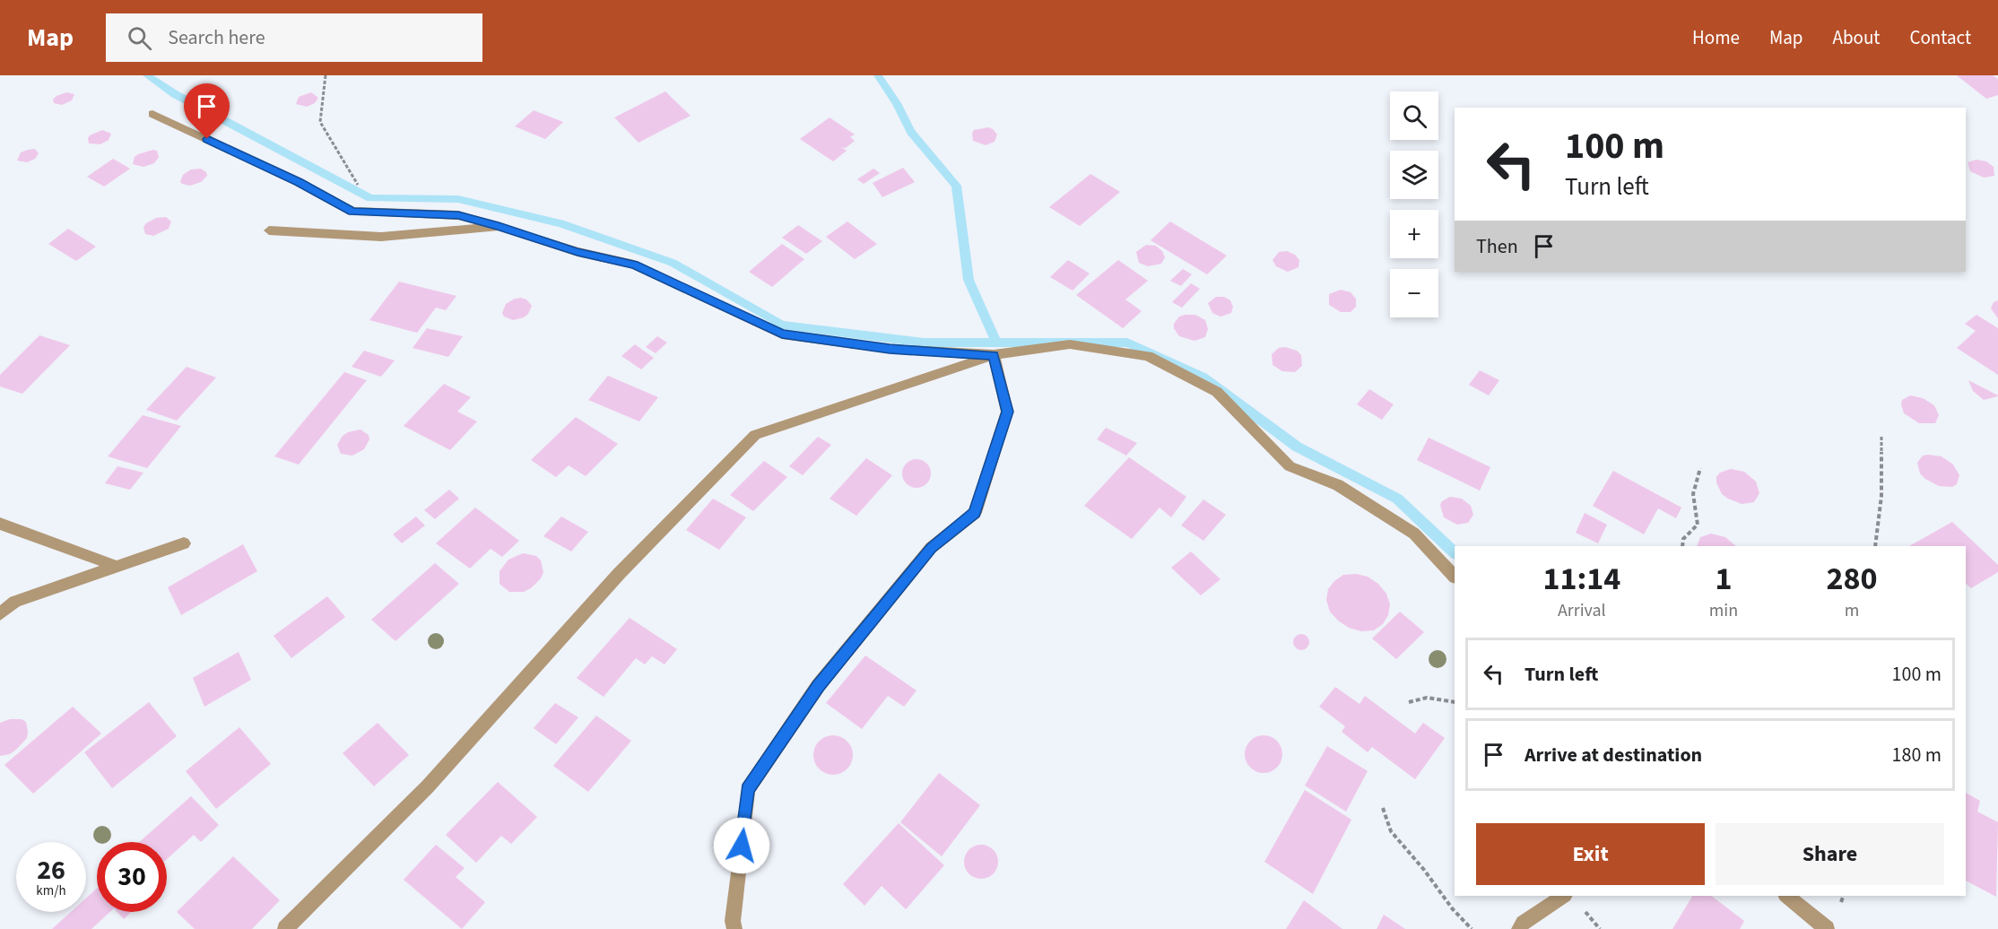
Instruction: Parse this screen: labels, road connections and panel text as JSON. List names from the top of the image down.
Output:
{
  "page": {
    "header": "Map",
    "search": "Search here",
    "nav": [
      "Home",
      "Map",
      "About",
      "Contact"
    ],
    "map_buttons": ["+", "−"],
    "turn": ["100 m", "Turn left"],
    "then": "Then",
    "eta": [
      "11:14",
      "Arrival",
      "1",
      "min",
      "280",
      "m"
    ],
    "list": [
      {
        "name": "Turn left",
        "value": "100 m"
      },
      {
        "name": "Arrive at destination",
        "value": "180 m"
      }
    ],
    "buttons": ["Exit", "Share"],
    "speed": "26 km/h",
    "limit": "30"
  }
}
